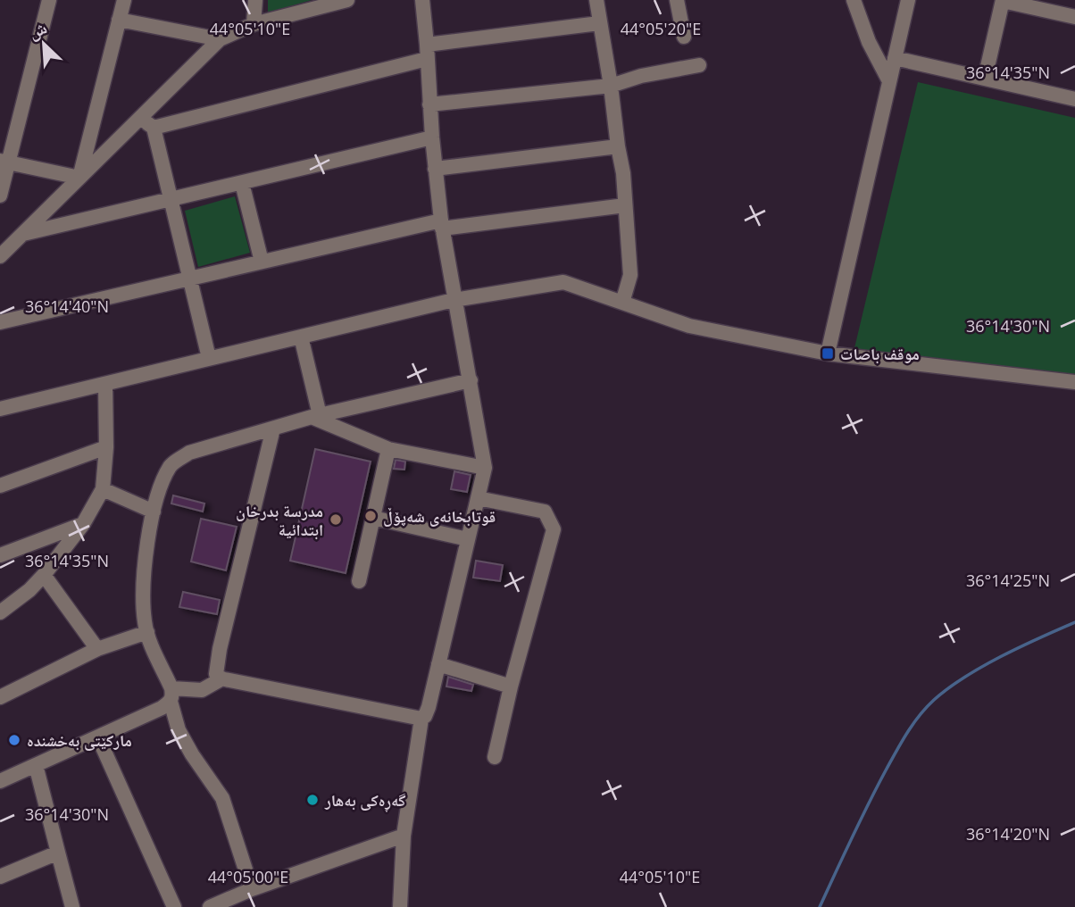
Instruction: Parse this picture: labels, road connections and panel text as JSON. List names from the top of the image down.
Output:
{
  "places": {
    "transit": ["موقف باصات"],
    "other": [
      "قوتابخانەی شەپۆڵ",
      "مدرسة بدرخان ابتدائية",
      "مارکێتی بەخشندە",
      "گەڕەکی بەهار"
    ]
  },
  "north": "top left",
  "coordinates": [
    "44°05'20\"E",
    "44°05'10\"E",
    "36°14'35\"N",
    "36°14'40\"N",
    "36°14'30\"N",
    "36°14'25\"N",
    "36°14'20\"N",
    "44°05'00\"E"
  ]
}
